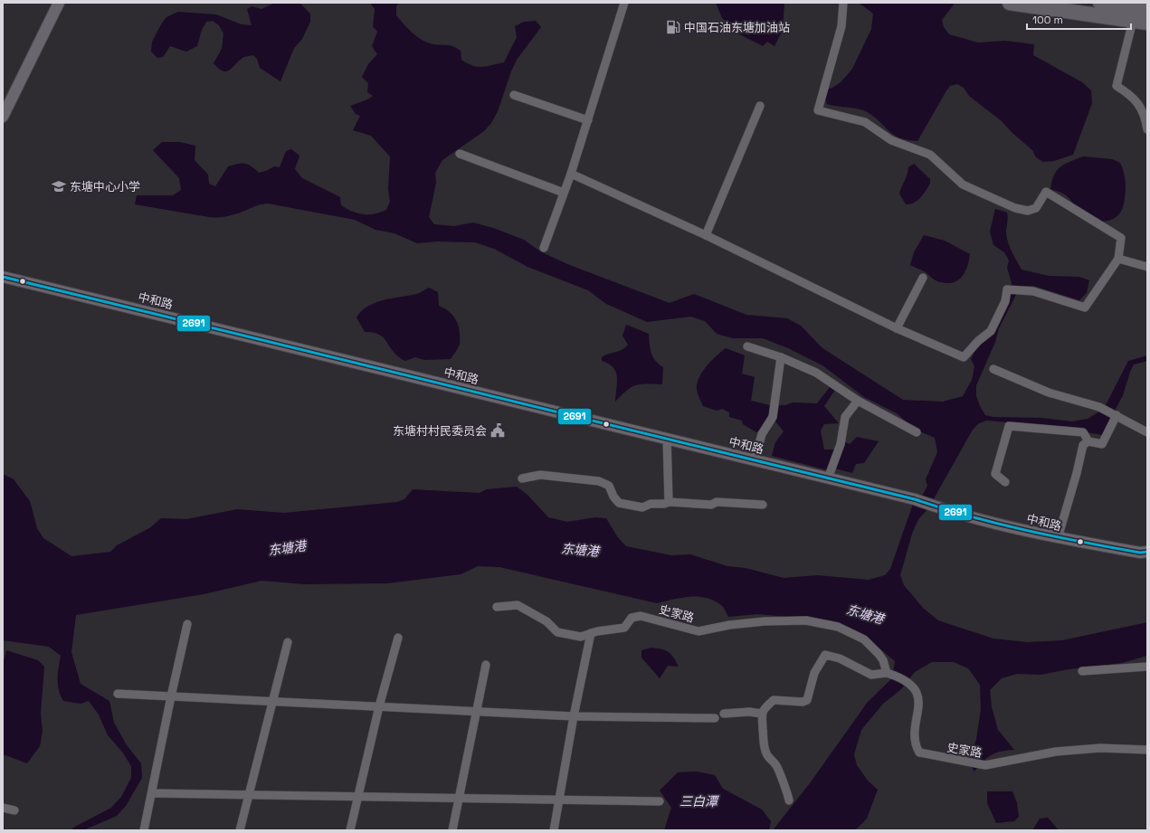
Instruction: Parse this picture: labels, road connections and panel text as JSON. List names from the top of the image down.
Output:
{
  "streets": {
    "street": ["中和路", "史家路"]
  },
  "water": ["东塘港", "三白潭"],
  "places": {
    "fuel station": ["中国石油东塘加油站"],
    "school or university": ["东塘中心小学"],
    "public building": ["东塘村村民委员会"]
  },
  "lines": ["transit line 2691"],
  "scale_bar": "100 m"
}
